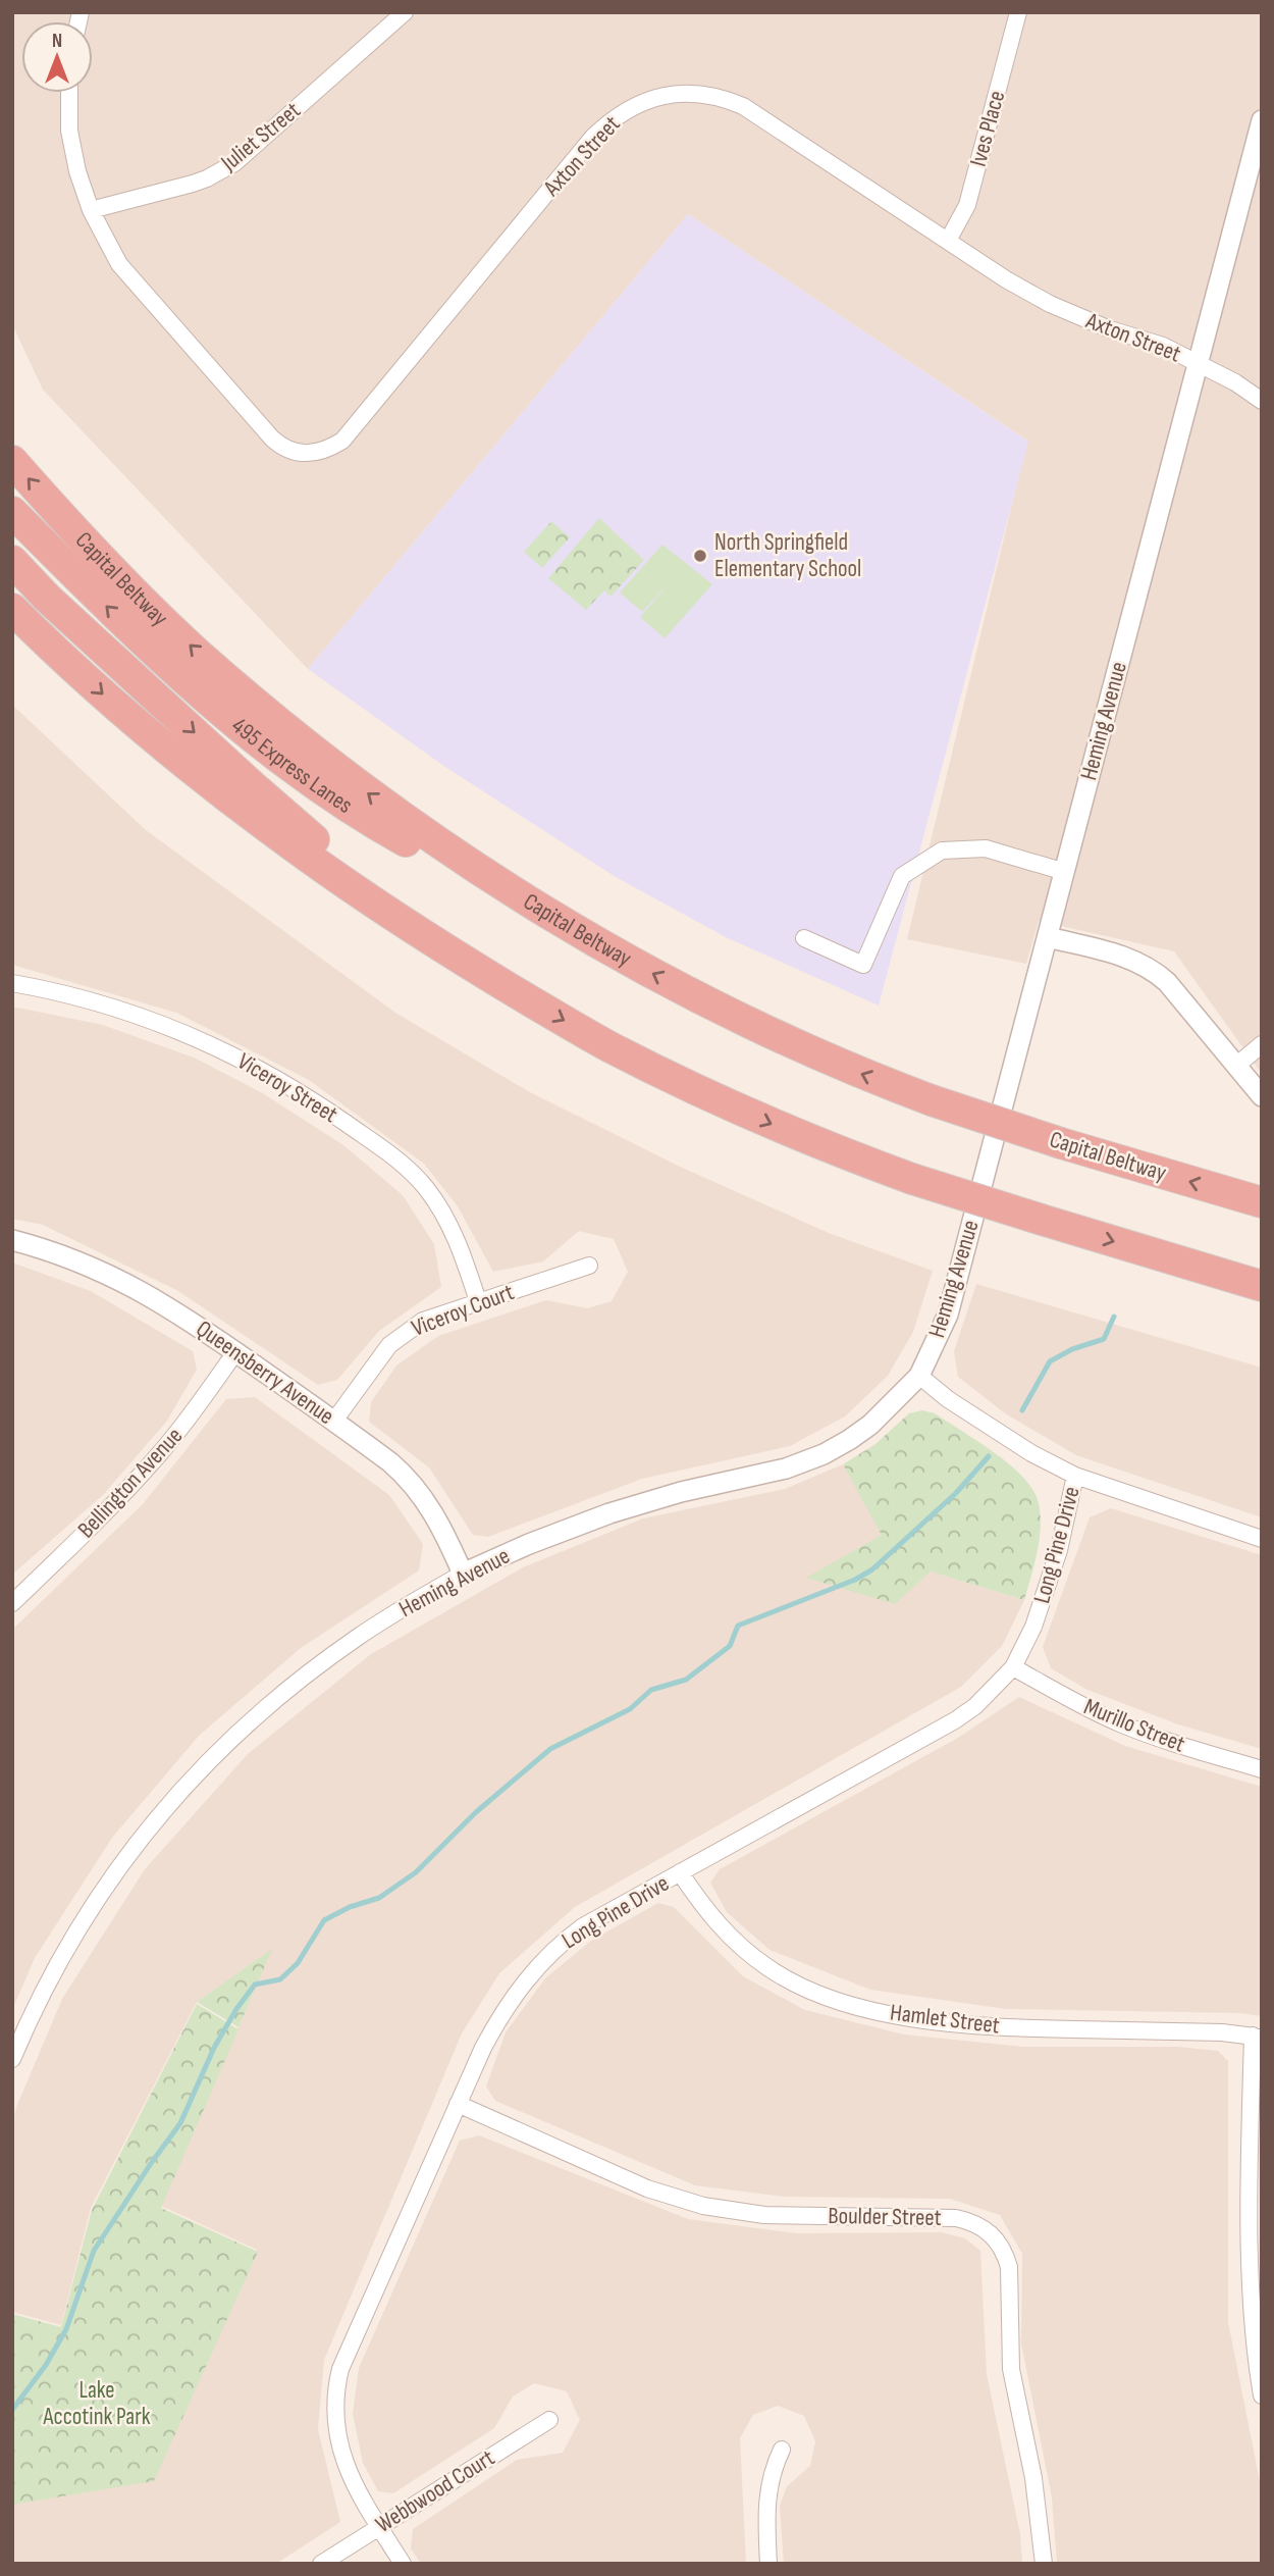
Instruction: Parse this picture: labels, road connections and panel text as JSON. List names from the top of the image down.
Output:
{
  "streets": {
    "highway": ["Capital Beltway", "495 Express Lanes"],
    "street": [
      "Ives Place",
      "Juliet Street",
      "Axton Street",
      "Heming Avenue",
      "Viceroy Street",
      "Viceroy Court",
      "Queensberry Avenue",
      "Bellington Avenue",
      "Long Pine Drive",
      "Murillo Street",
      "Hamlet Street",
      "Boulder Street",
      "Webbwood Court"
    ]
  },
  "crossings": [
    ["Ives Place", "Axton Street"],
    ["Juliet Street", "Axton Street"],
    ["Axton Street", "Heming Avenue"],
    ["Capital Beltway", "495 Express Lanes"],
    ["Heming Avenue", "Queensberry Avenue"],
    ["Heming Avenue", "Long Pine Drive"],
    ["Viceroy Street", "Viceroy Court"],
    ["Viceroy Court", "Queensberry Avenue"],
    ["Queensberry Avenue", "Bellington Avenue"],
    ["Long Pine Drive", "Murillo Street"],
    ["Long Pine Drive", "Hamlet Street"],
    ["Long Pine Drive", "Boulder Street"],
    ["Long Pine Drive", "Webbwood Court"]
  ],
  "parks": ["Lake Accotink Park"],
  "places": ["North Springfield Elementary School"],
  "north": "top"
}
